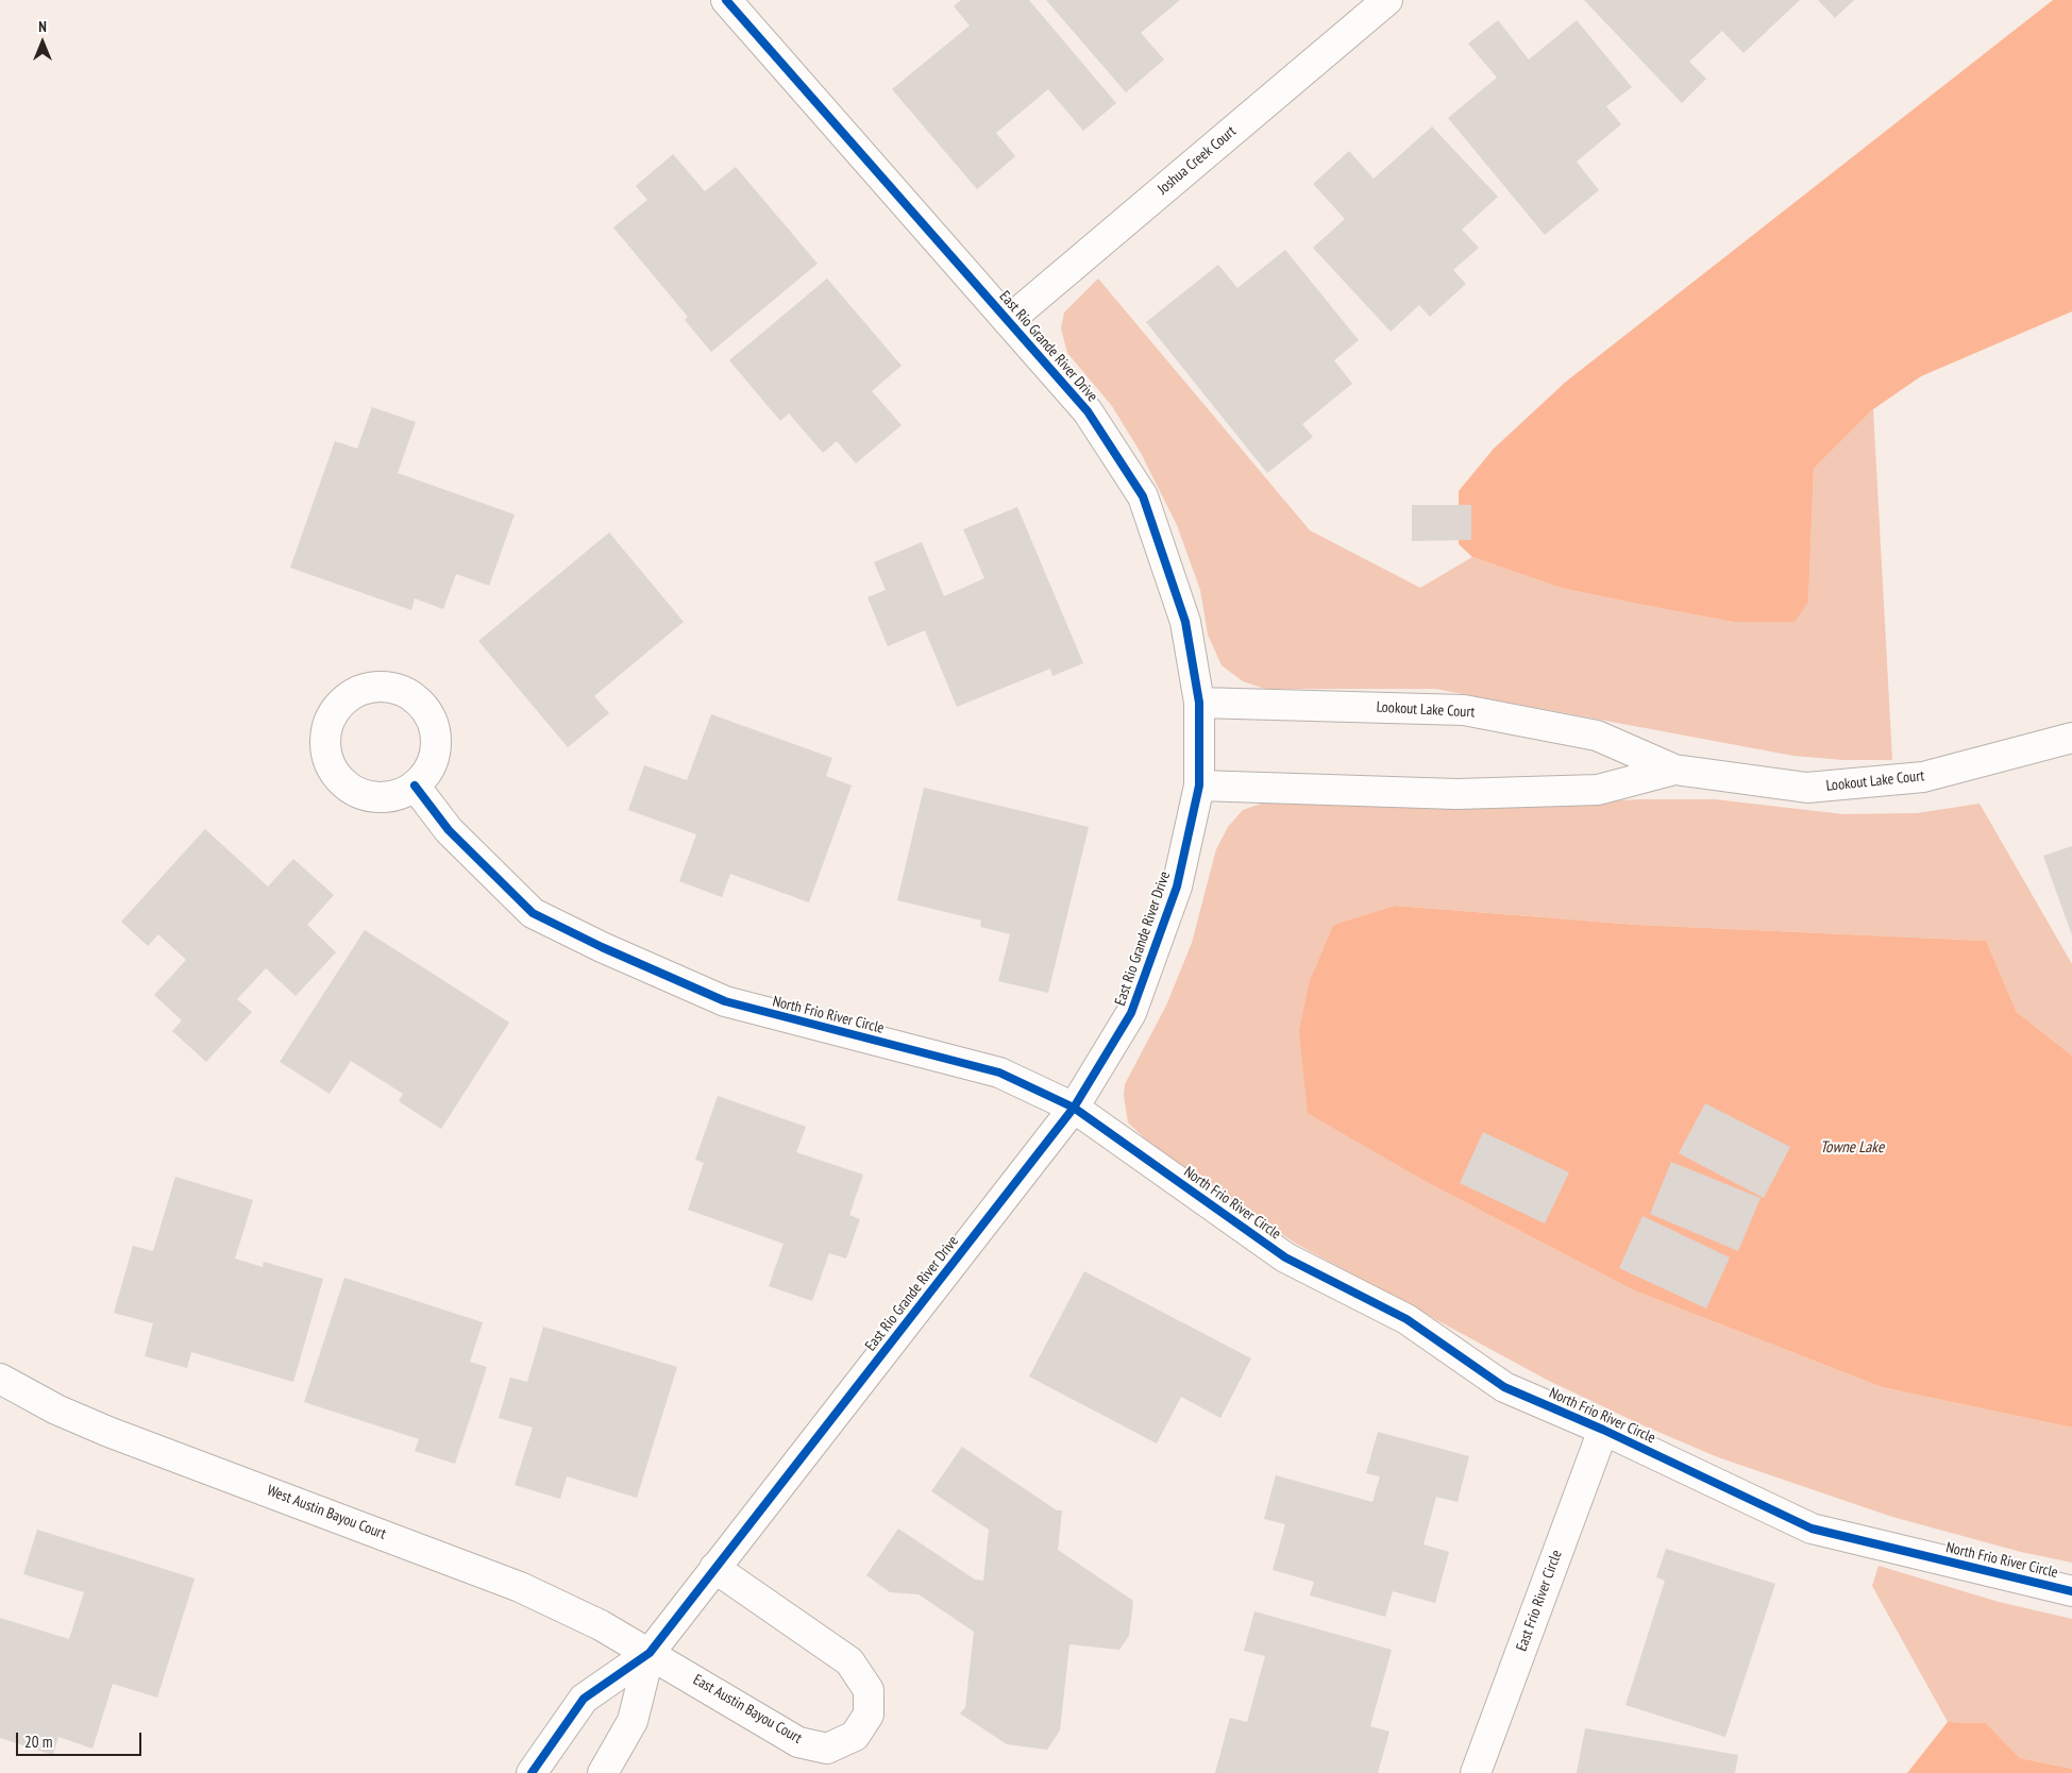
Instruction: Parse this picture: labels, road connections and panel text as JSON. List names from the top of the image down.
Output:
{
  "streets": {
    "street": [
      "Joshua Creek Court",
      "East Rio Grande River Drive",
      "Lookout Lake Court",
      "North Frio River Circle",
      "West Austin Bayou Court",
      "East Frio River Circle",
      "East Austin Bayou Court"
    ]
  },
  "crossings": [
    ["Joshua Creek Court", "East Rio Grande River Drive"],
    ["East Rio Grande River Drive", "Lookout Lake Court"],
    ["East Rio Grande River Drive", "North Frio River Circle"],
    ["East Rio Grande River Drive", "West Austin Bayou Court"],
    ["East Rio Grande River Drive", "East Austin Bayou Court"],
    ["North Frio River Circle", "East Frio River Circle"],
    ["West Austin Bayou Court", "East Austin Bayou Court"]
  ],
  "water": ["Towne Lake"],
  "scale_bar": "20 m",
  "north": "top"
}
